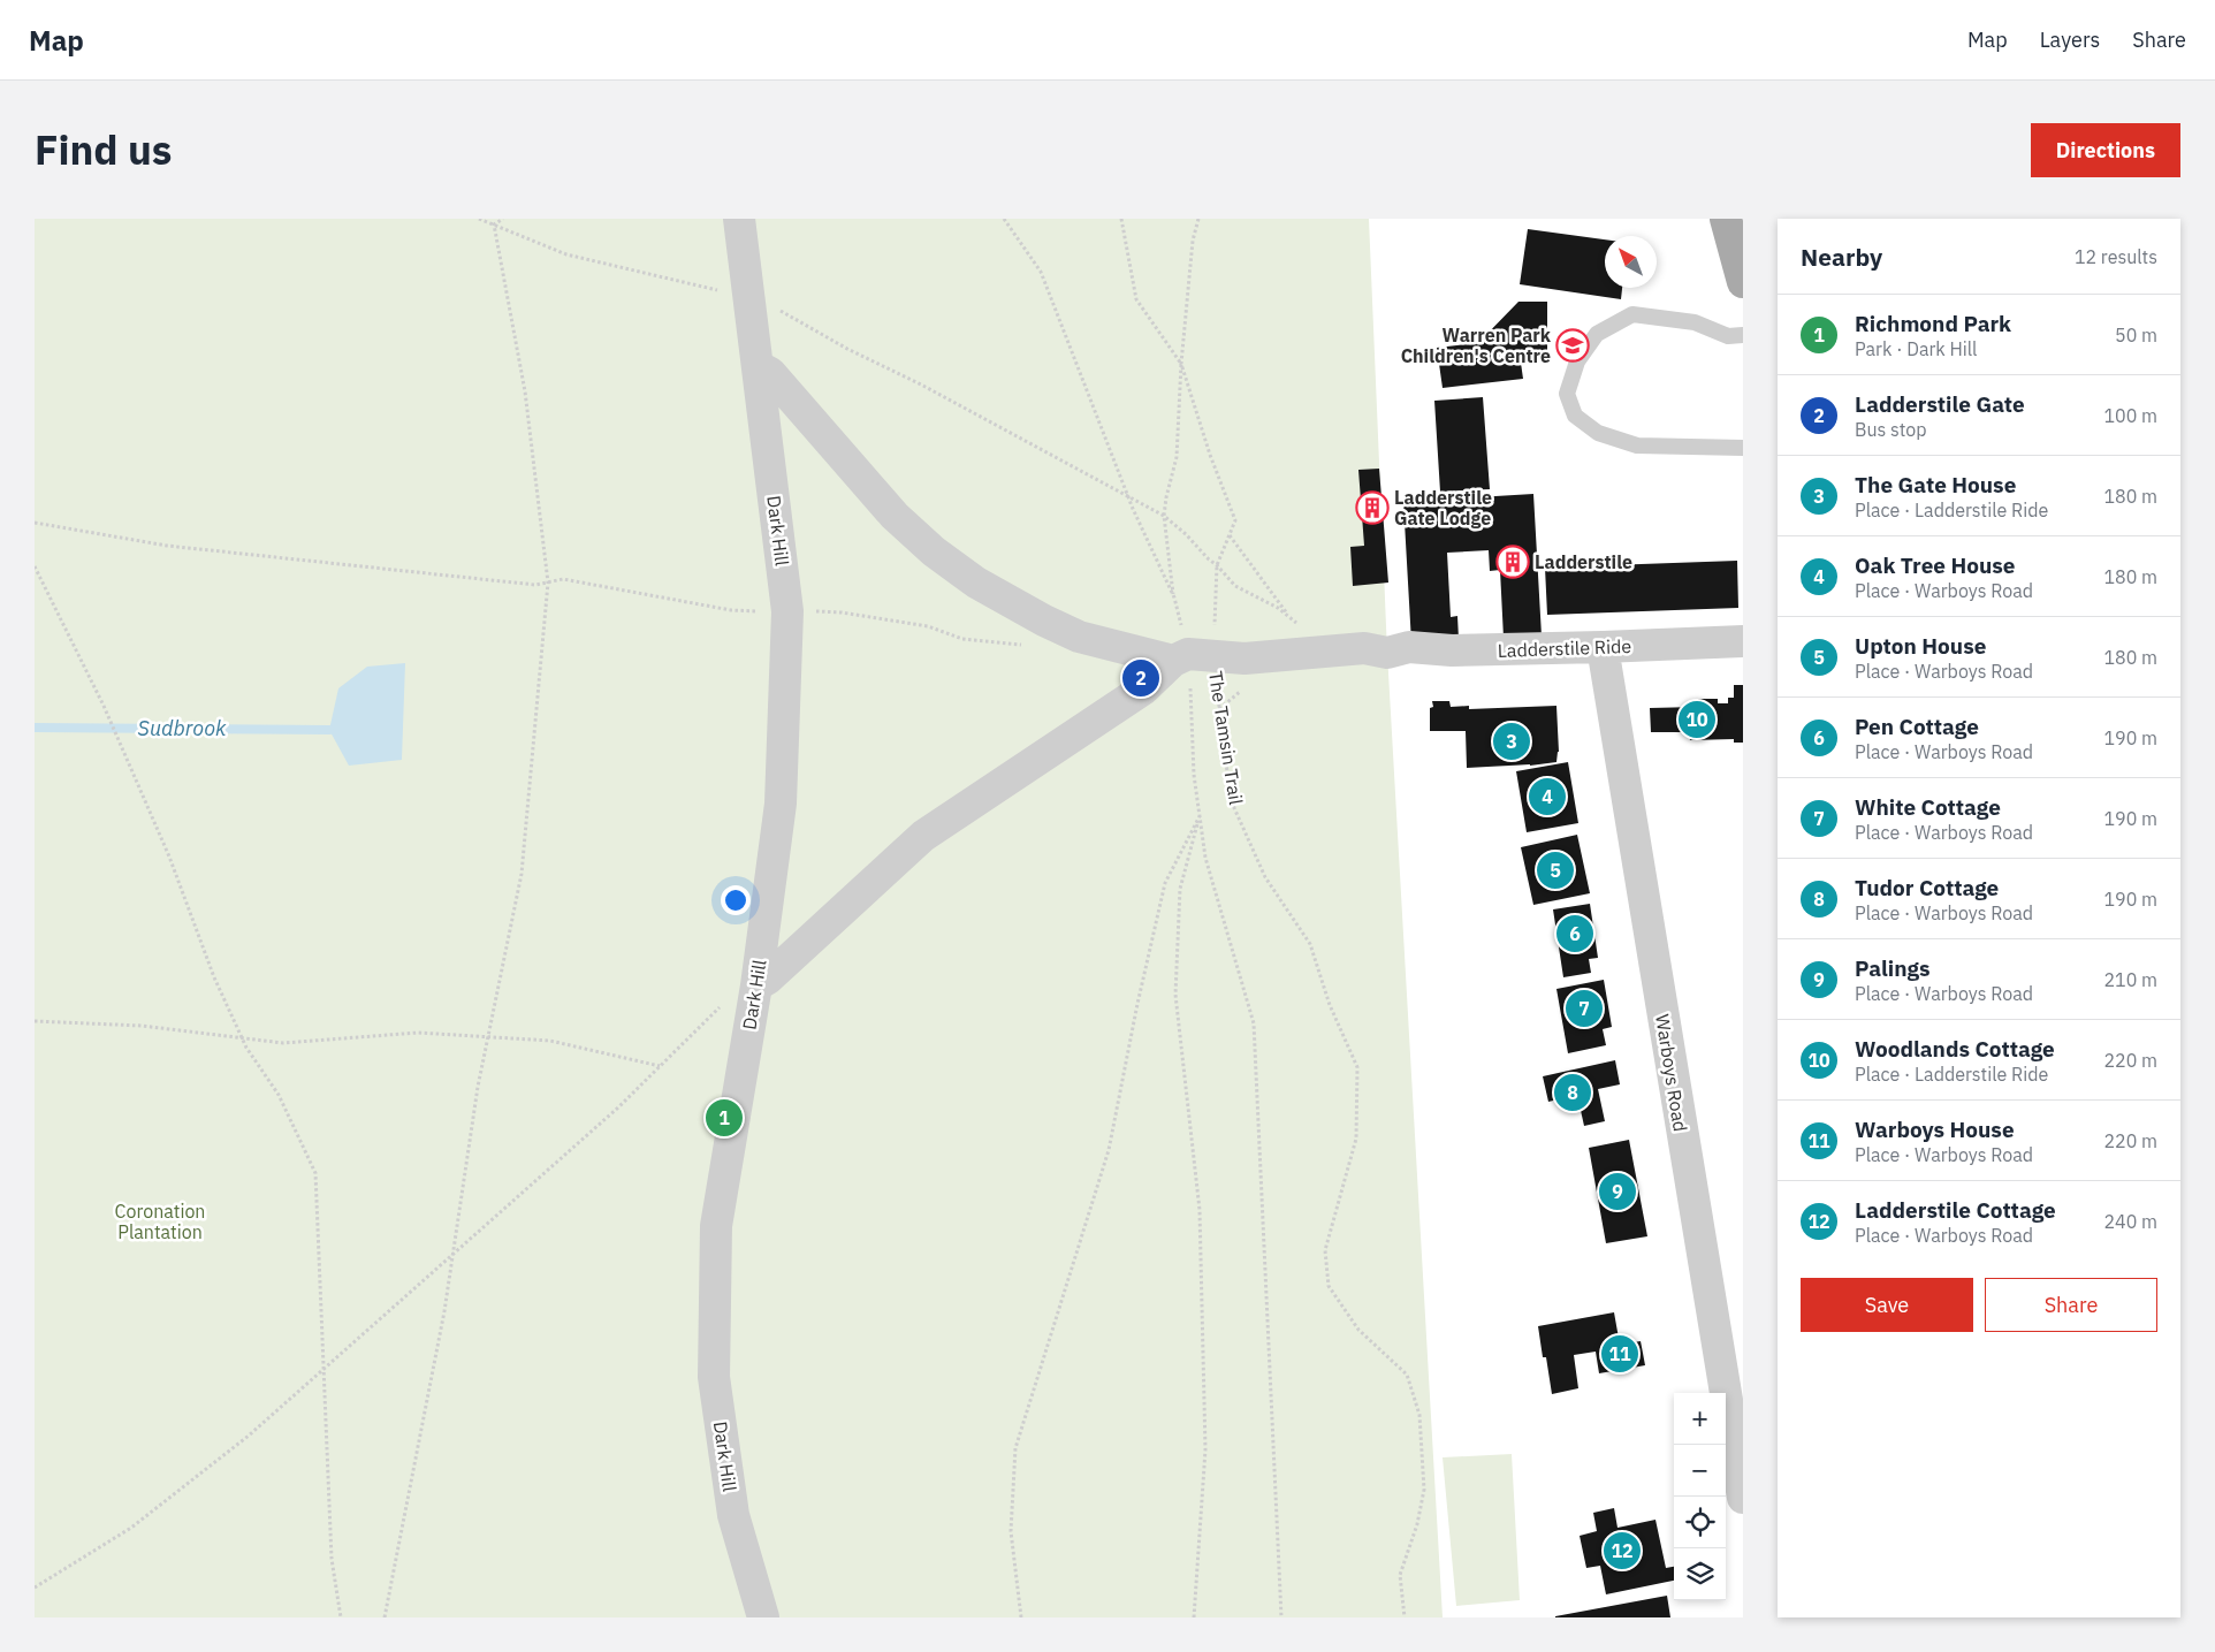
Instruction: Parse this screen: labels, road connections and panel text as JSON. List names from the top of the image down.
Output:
{
  "streets": {
    "street": ["Dark Hill", "Ladderstile Ride", "Warboys Road"],
    "path": ["The Tamsin Trail"]
  },
  "crossings": [
    ["Dark Hill", "Ladderstile Ride"],
    ["Ladderstile Ride", "The Tamsin Trail"],
    ["Ladderstile Ride", "Warboys Road"]
  ],
  "water": ["Sudbrook"],
  "parks": ["Coronation Plantation"],
  "places": {
    "school or university": ["Warren Park Children's Centre"],
    "building": ["Ladderstile Gate Lodge", "Ladderstile"]
  },
  "north": "top left",
  "page": {
    "header": "Map",
    "nav": ["Map", "Layers", "Share"],
    "title": "Find us",
    "buttons": [
      "Directions",
      ["Save", "Share"]
    ],
    "heading": ["Nearby", "12 results"],
    "list": [
      {
        "mark": "1",
        "name": "Richmond Park",
        "note": "Park · Dark Hill",
        "value": "50 m"
      },
      {
        "mark": "2",
        "name": "Ladderstile Gate",
        "note": "Bus stop",
        "value": "100 m"
      },
      {
        "mark": "3",
        "name": "The Gate House",
        "note": "Place · Ladderstile Ride",
        "value": "180 m"
      },
      {
        "mark": "4",
        "name": "Oak Tree House",
        "note": "Place · Warboys Road",
        "value": "180 m"
      },
      {
        "mark": "5",
        "name": "Upton House",
        "note": "Place · Warboys Road",
        "value": "180 m"
      },
      {
        "mark": "6",
        "name": "Pen Cottage",
        "note": "Place · Warboys Road",
        "value": "190 m"
      },
      {
        "mark": "7",
        "name": "White Cottage",
        "note": "Place · Warboys Road",
        "value": "190 m"
      },
      {
        "mark": "8",
        "name": "Tudor Cottage",
        "note": "Place · Warboys Road",
        "value": "190 m"
      },
      {
        "mark": "9",
        "name": "Palings",
        "note": "Place · Warboys Road",
        "value": "210 m"
      },
      {
        "mark": "10",
        "name": "Woodlands Cottage",
        "note": "Place · Ladderstile Ride",
        "value": "220 m"
      },
      {
        "mark": "11",
        "name": "Warboys House",
        "note": "Place · Warboys Road",
        "value": "220 m"
      },
      {
        "mark": "12",
        "name": "Ladderstile Cottage",
        "note": "Place · Warboys Road",
        "value": "240 m"
      }
    ],
    "pins": [
      "2",
      "10",
      "3",
      "4",
      "5",
      "6",
      "7",
      "8",
      "1",
      "9",
      "11",
      "12"
    ],
    "map_buttons": ["+", "−"]
  }
}
